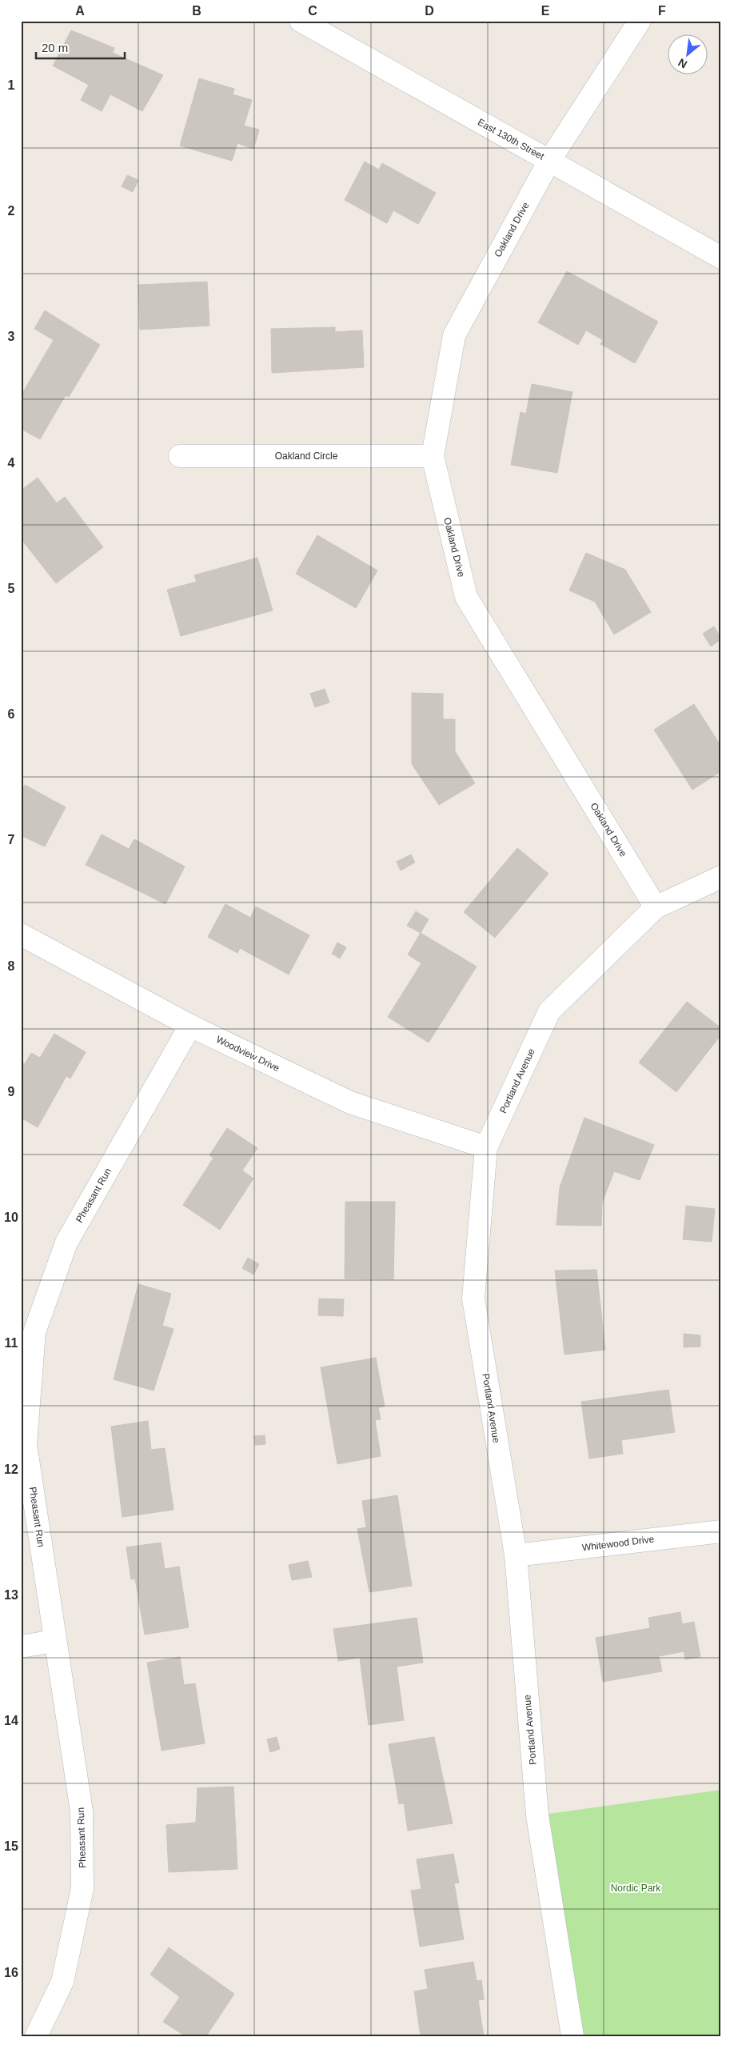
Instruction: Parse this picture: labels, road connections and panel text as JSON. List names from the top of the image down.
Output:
{
  "streets": {
    "street": [
      "East 130th Street",
      "Oakland Drive",
      "Oakland Circle",
      "Woodview Drive",
      "Portland Avenue",
      "Pheasant Run",
      "Whitewood Drive"
    ]
  },
  "crossings": [
    ["East 130th Street", "Oakland Drive"],
    ["Oakland Drive", "Oakland Circle"],
    ["Oakland Drive", "Portland Avenue"],
    ["Woodview Drive", "Portland Avenue"],
    ["Woodview Drive", "Pheasant Run"],
    ["Portland Avenue", "Whitewood Drive"]
  ],
  "parks": ["Nordic Park"],
  "scale_bar": "20 m",
  "north": "bottom left",
  "grid": {
    "columns": [
      "A",
      "B",
      "C",
      "D",
      "E",
      "F"
    ],
    "rows": [
      "1",
      "2",
      "3",
      "4",
      "5",
      "6",
      "7",
      "8",
      "9",
      "10",
      "11",
      "12",
      "13",
      "14",
      "15",
      "16"
    ]
  }
}
